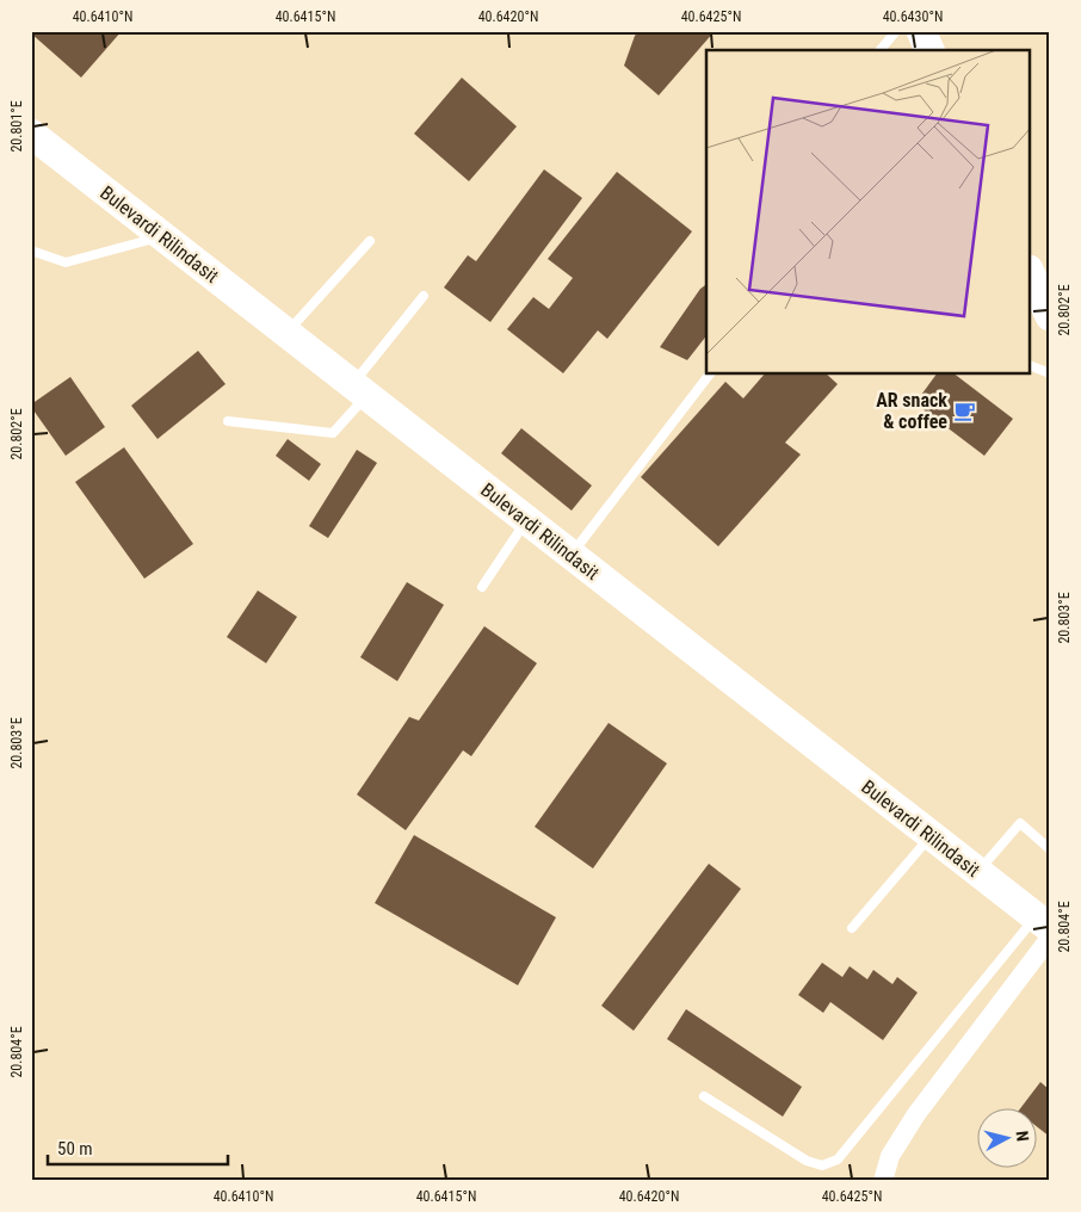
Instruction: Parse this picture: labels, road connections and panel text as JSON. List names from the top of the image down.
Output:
{
  "streets": {
    "main road": ["Bulevardi Rilindasit"]
  },
  "places": {
    "cafe": ["AR snack & coffee"]
  },
  "scale_bar": "50 m",
  "north": "right",
  "coordinates": [
    "40.6410°N",
    "40.6415°N",
    "40.6420°N",
    "40.6425°N",
    "40.6430°N",
    "20.801°E",
    "20.802°E",
    "20.803°E",
    "20.804°E"
  ]
}
